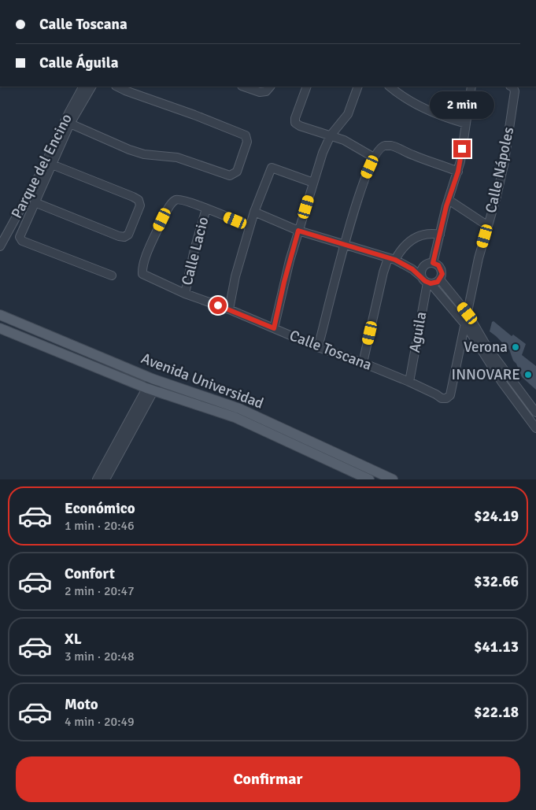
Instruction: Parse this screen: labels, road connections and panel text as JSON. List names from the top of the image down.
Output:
{
  "streets": {
    "main road": ["Avenida Universidad"],
    "street": [
      "Parque del Encino",
      "Calle Nápoles",
      "Calle Lacio",
      "Aguila",
      "Calle Toscana"
    ]
  },
  "crossings": [
    ["Calle Nápoles", "Calle Toscana"],
    ["Calle Lacio", "Calle Toscana"],
    ["Aguila", "Calle Toscana"]
  ],
  "places": ["Verona", "INNOVARE"],
  "page": {
    "banner": ["Calle Toscana", "Calle Águila"],
    "bubble": "2 min",
    "list": [
      {
        "name": "Económico",
        "note": "1 min · 20:46",
        "value": "$24.19"
      },
      {
        "name": "Confort",
        "note": "2 min · 20:47",
        "value": "$32.66"
      },
      {
        "name": "XL",
        "note": "3 min · 20:48",
        "value": "$41.13"
      },
      {
        "name": "Moto",
        "note": "4 min · 20:49",
        "value": "$22.18"
      }
    ],
    "buttons": "Confirmar"
  }
}
